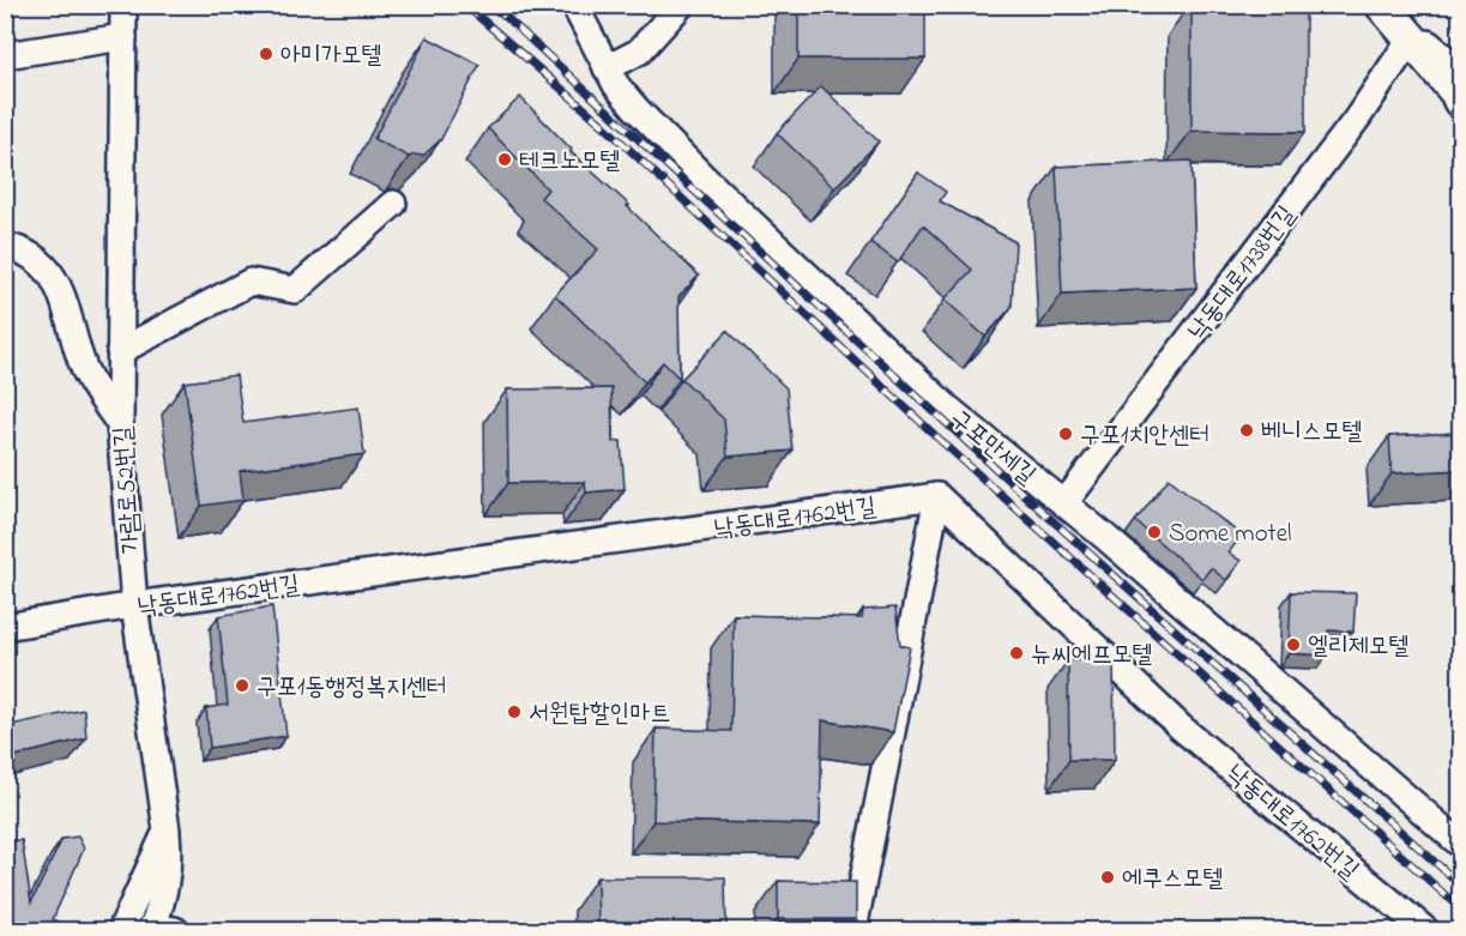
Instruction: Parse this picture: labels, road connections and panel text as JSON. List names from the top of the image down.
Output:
{
  "streets": {
    "street": [
      "낙동대로1738번길",
      "구포만세길",
      "가람로52번길",
      "낙동대로1762번길"
    ]
  },
  "crossings": [
    ["낙동대로1738번길", "구포만세길"],
    ["가람로52번길", "낙동대로1762번길"]
  ],
  "places": [
    "아미가모텔",
    "테크노모텔",
    "베니스모텔",
    "구포1치안센터",
    "Some motel",
    "엘리제모텔",
    "뉴씨에프모텔",
    "구포1동행정복지센터",
    "서원탑할인마트",
    "에쿠스모텔"
  ]
}
